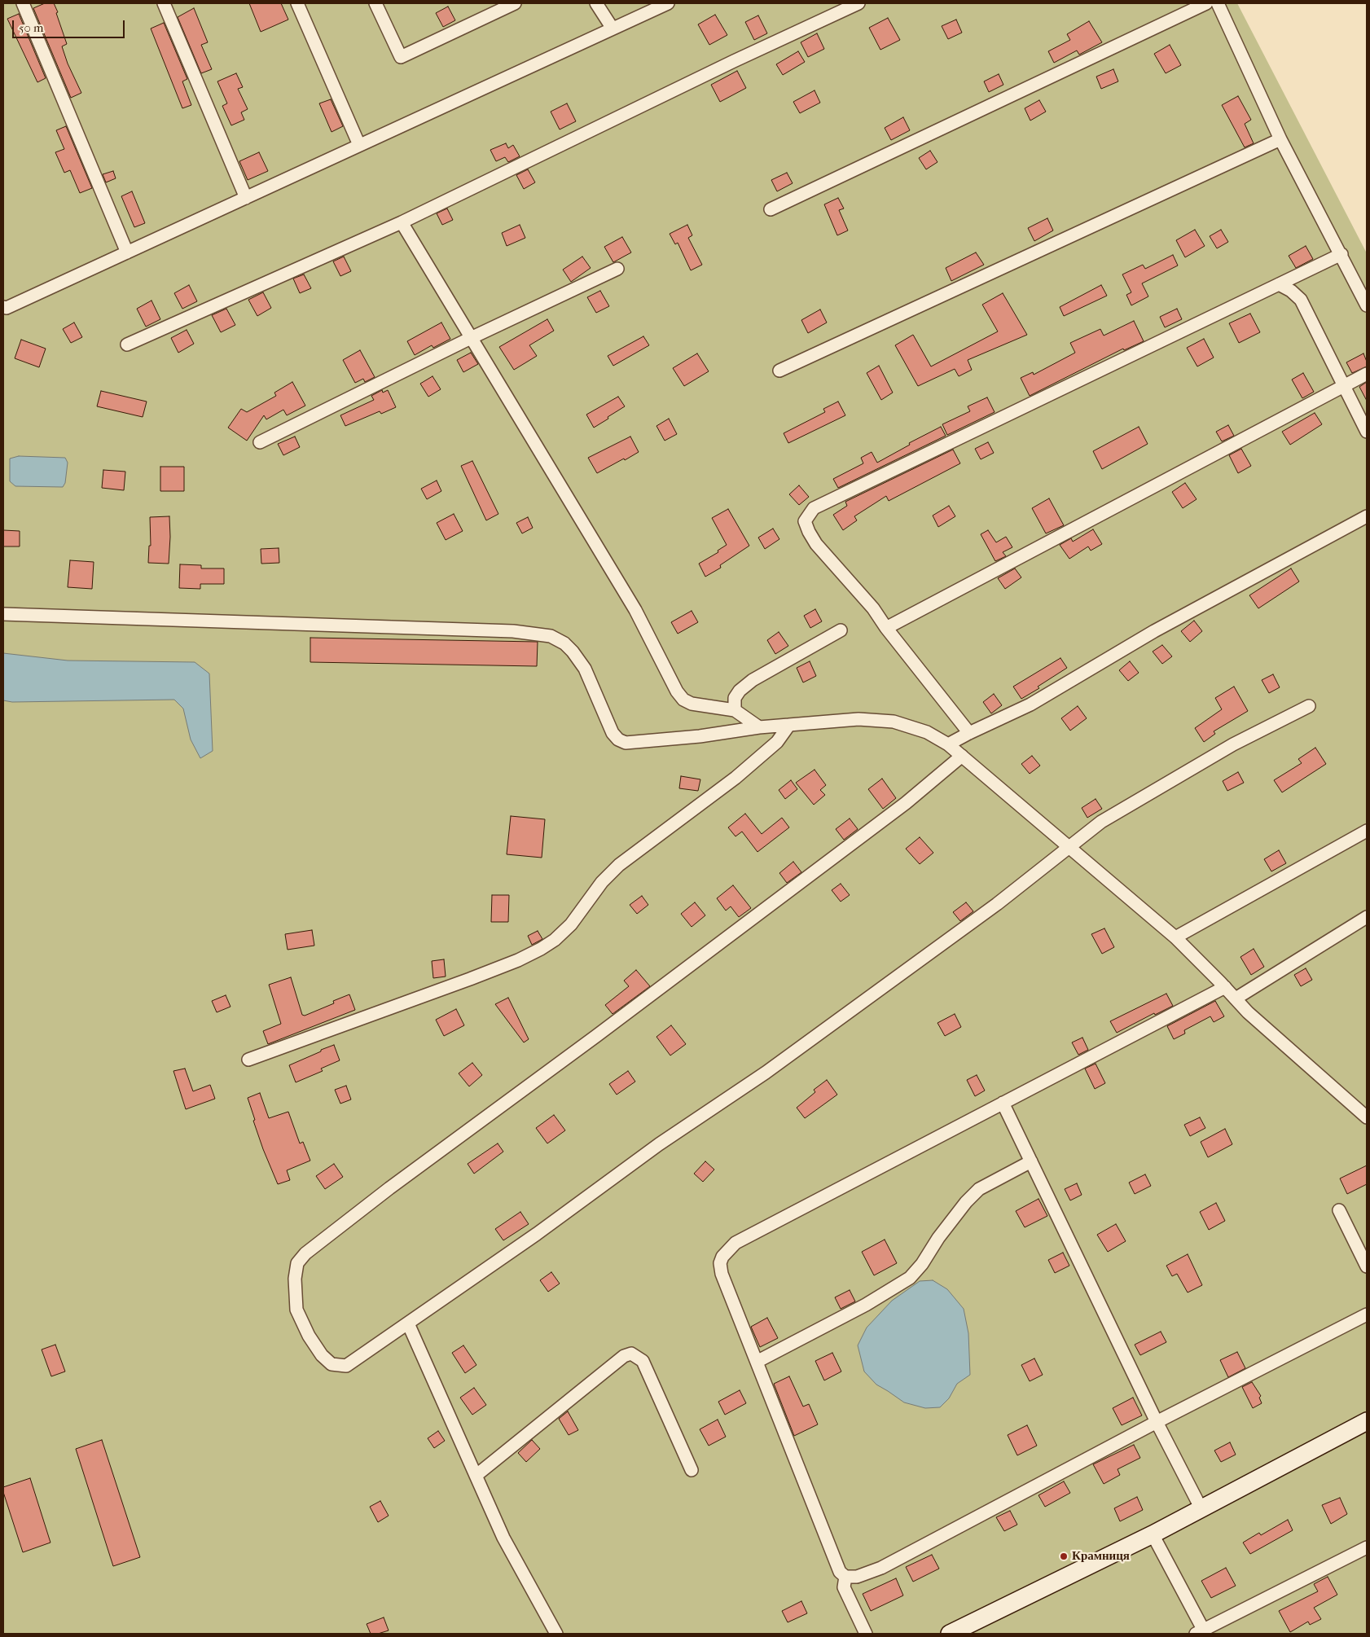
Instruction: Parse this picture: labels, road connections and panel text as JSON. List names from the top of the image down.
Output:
{
  "places": ["Крамниця"],
  "scale_bar": "50 m"
}
